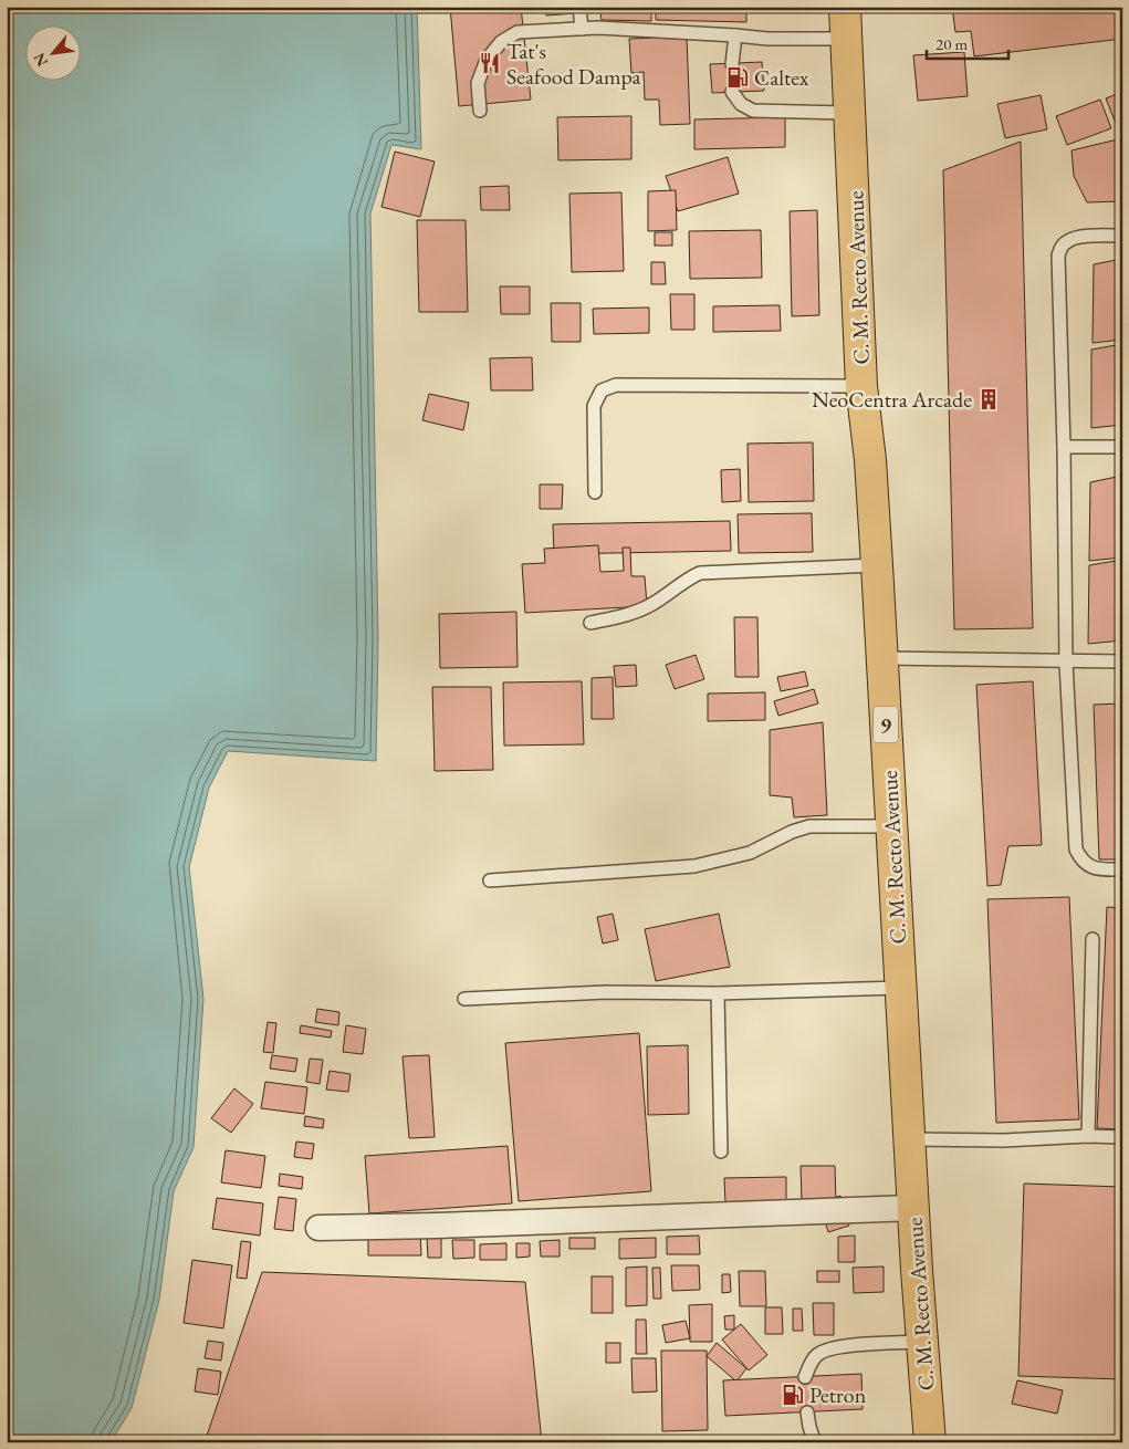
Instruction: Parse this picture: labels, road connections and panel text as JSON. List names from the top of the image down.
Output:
{
  "streets": {
    "highway": ["C. M. Recto Avenue", "9"]
  },
  "places": {
    "restaurant": ["Tat's Seafood Dampa"],
    "fuel station": ["Caltex", "Petron"],
    "building": ["NeoCentra Arcade"]
  },
  "scale_bar": "20 m",
  "north": "bottom left"
}
